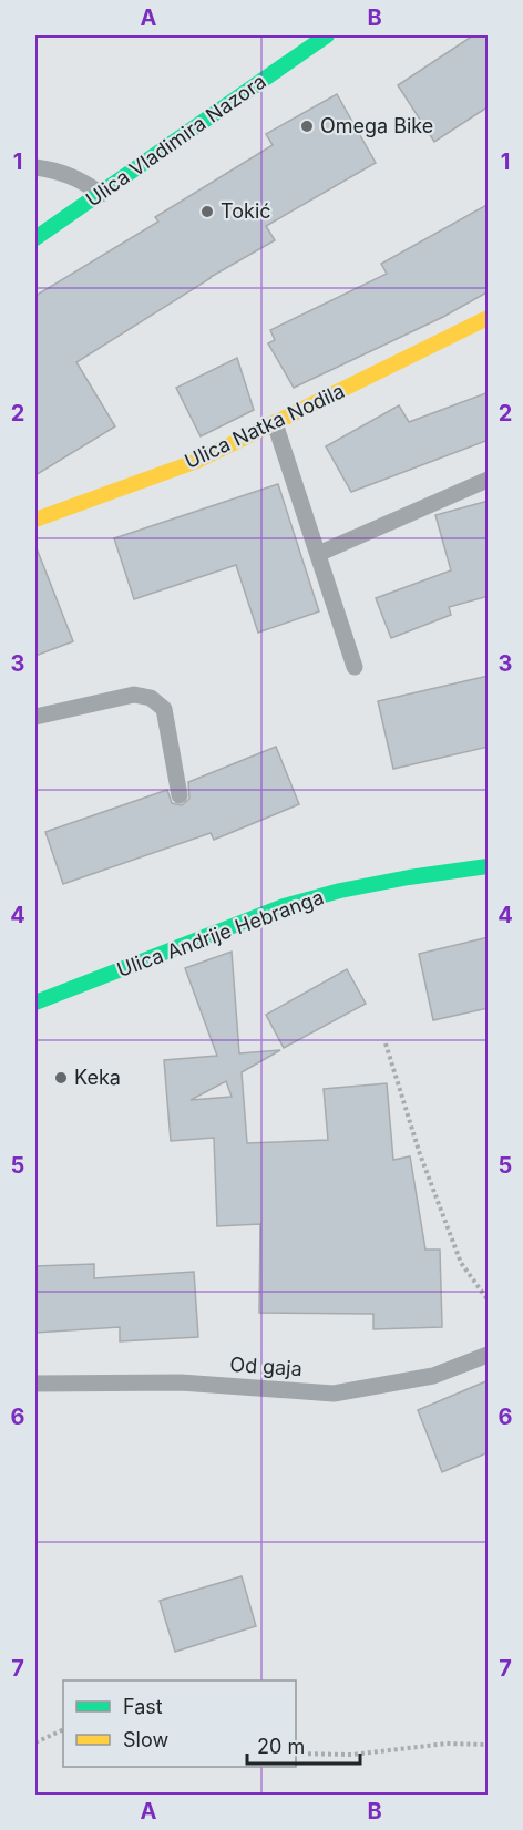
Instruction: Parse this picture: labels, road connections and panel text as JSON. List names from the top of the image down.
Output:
{
  "streets": {
    "street": ["Ulica Vladimira Nazora", "Ulica Natka Nodila", "Ulica Andrije Hebranga"],
    "lane": ["Od gaja"]
  },
  "places": ["Omega Bike", "Tokić", "Keka"],
  "legend": ["Fast", "Slow"],
  "scale_bar": "20 m",
  "grid": {
    "columns": ["A", "B"],
    "rows": [
      "1",
      "2",
      "3",
      "4",
      "5",
      "6",
      "7"
    ]
  }
}
